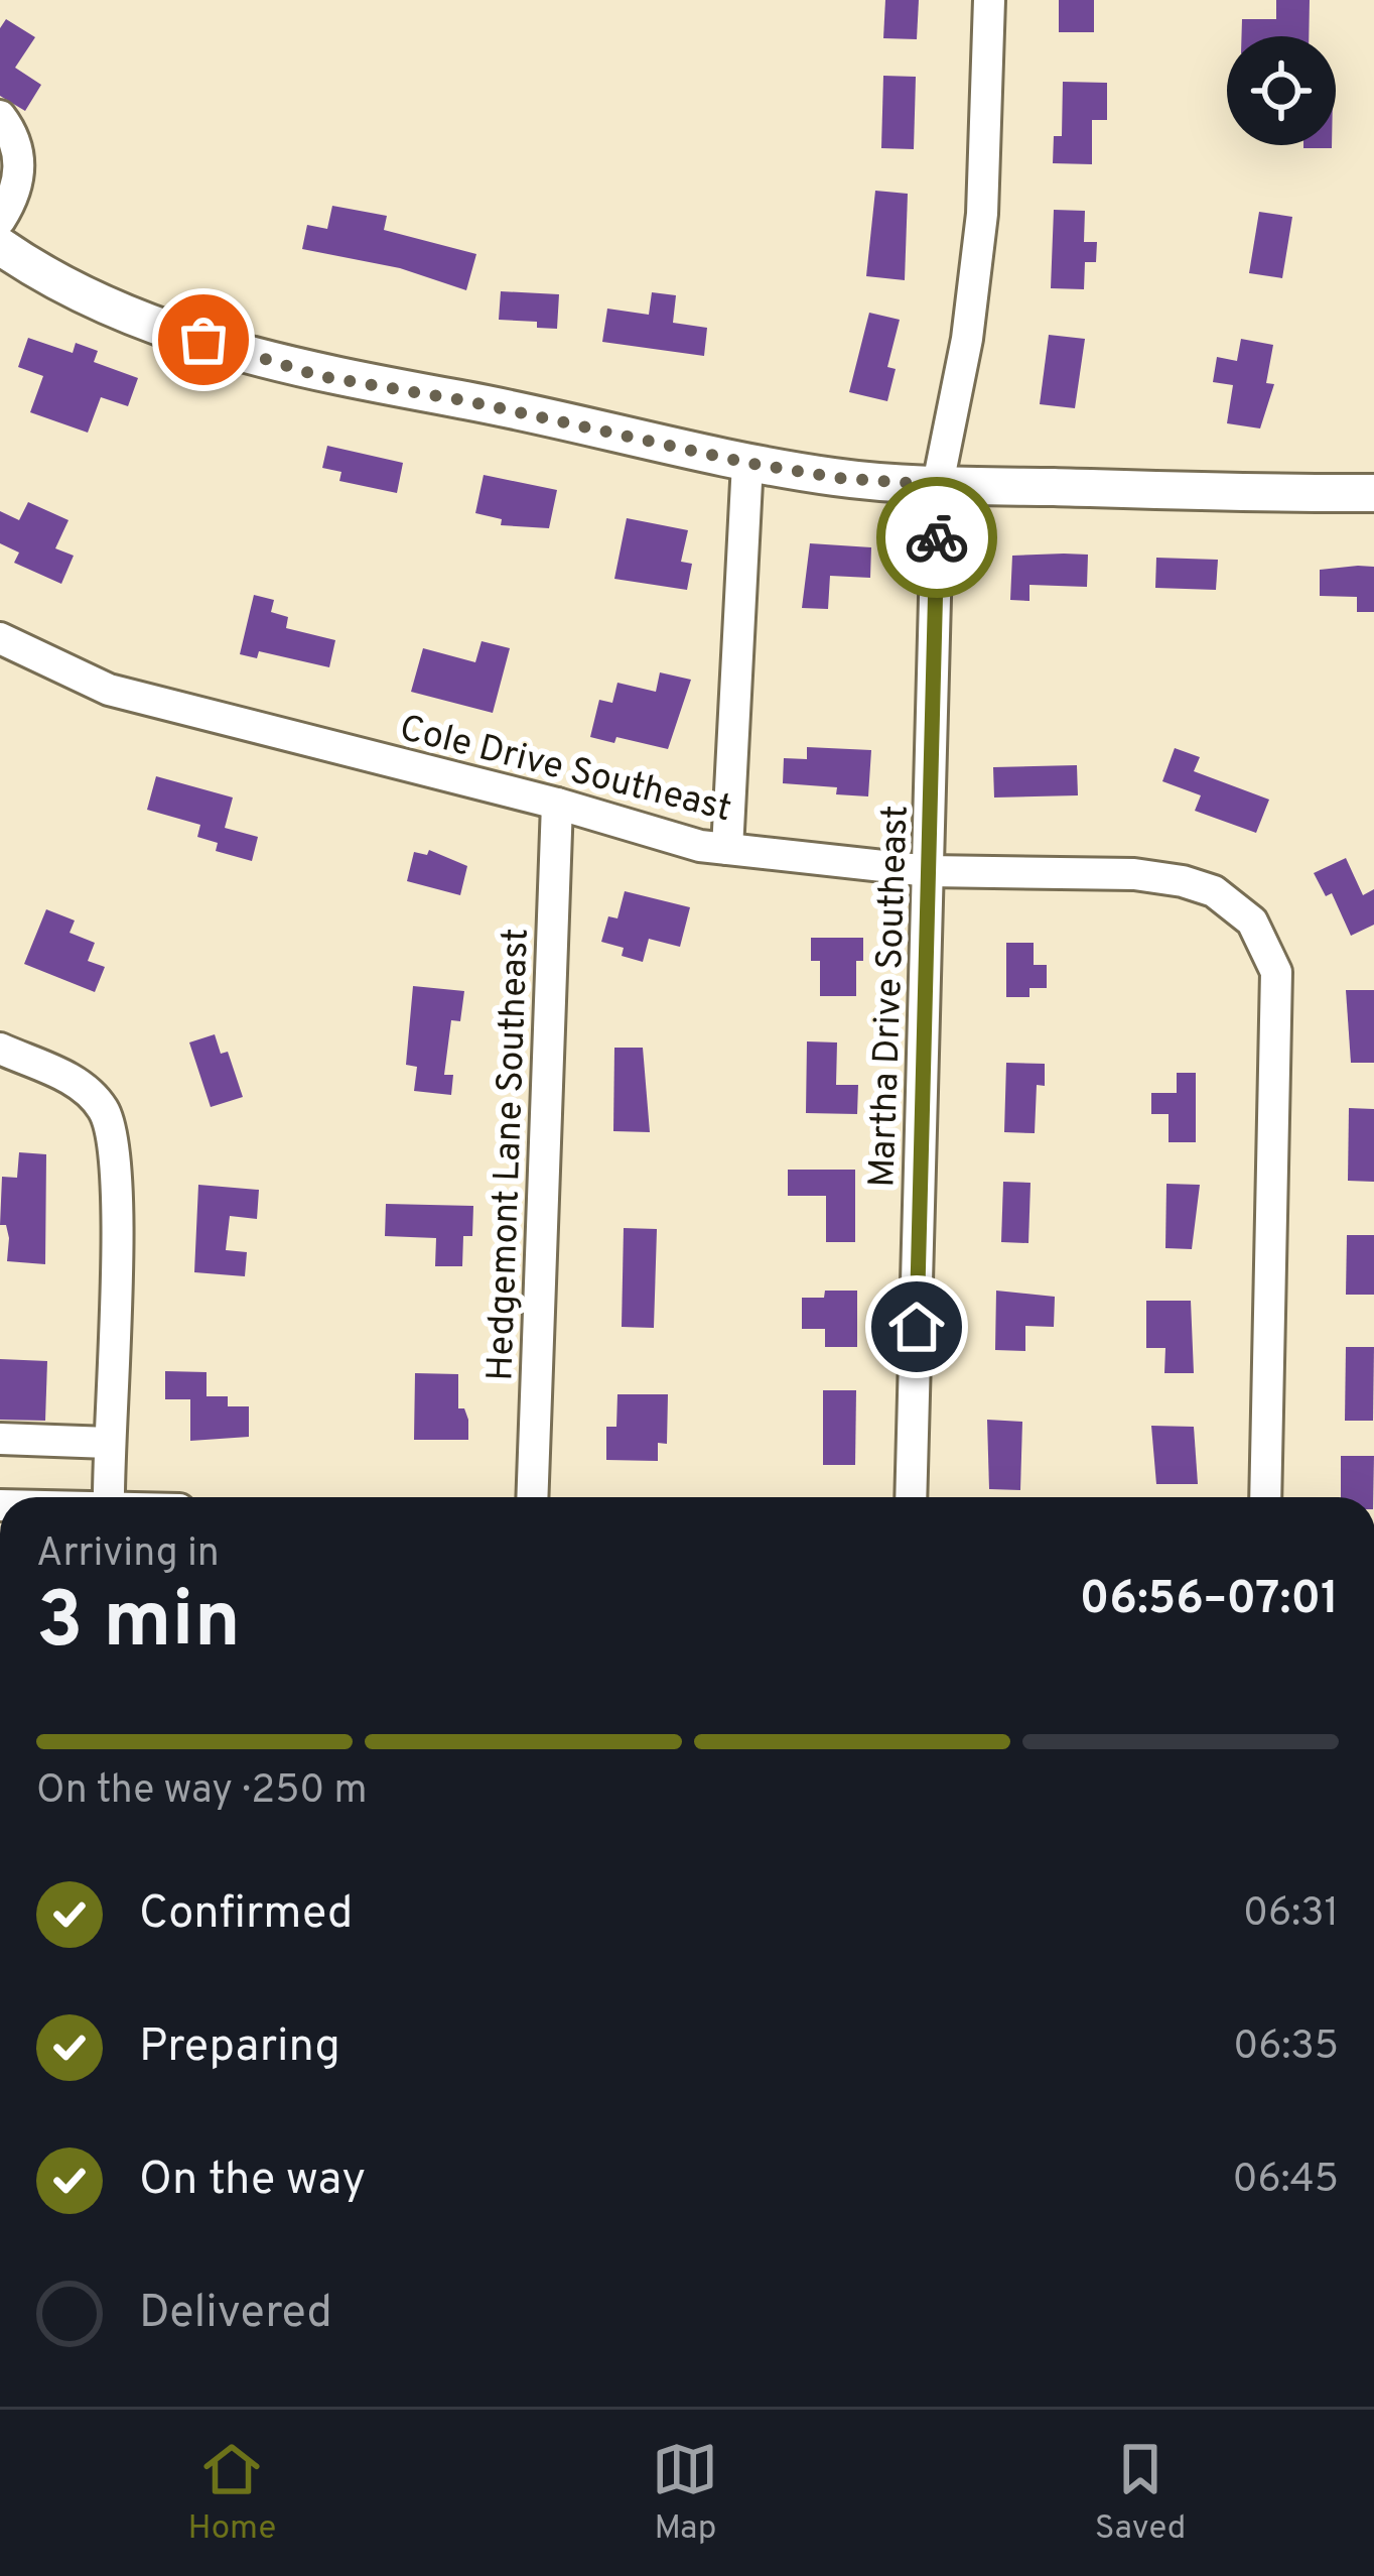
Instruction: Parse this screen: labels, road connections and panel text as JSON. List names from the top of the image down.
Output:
{
  "streets": {
    "street": ["Cole Drive Southeast", "Martha Drive Southeast", "Hedgemont Lane Southeast"]
  },
  "crossings": [
    ["Cole Drive Southeast", "Martha Drive Southeast"],
    ["Cole Drive Southeast", "Hedgemont Lane Southeast"]
  ],
  "page": {
    "heading": ["3 min", "Arriving in", "06:56–07:01"],
    "bar": "On the way · 250 m",
    "list": [
      ["Confirmed", "06:31"],
      ["Preparing", "06:35"],
      ["On the way", "06:45"],
      "Delivered"
    ],
    "tabs": ["Home", "Map", "Saved"]
  }
}
